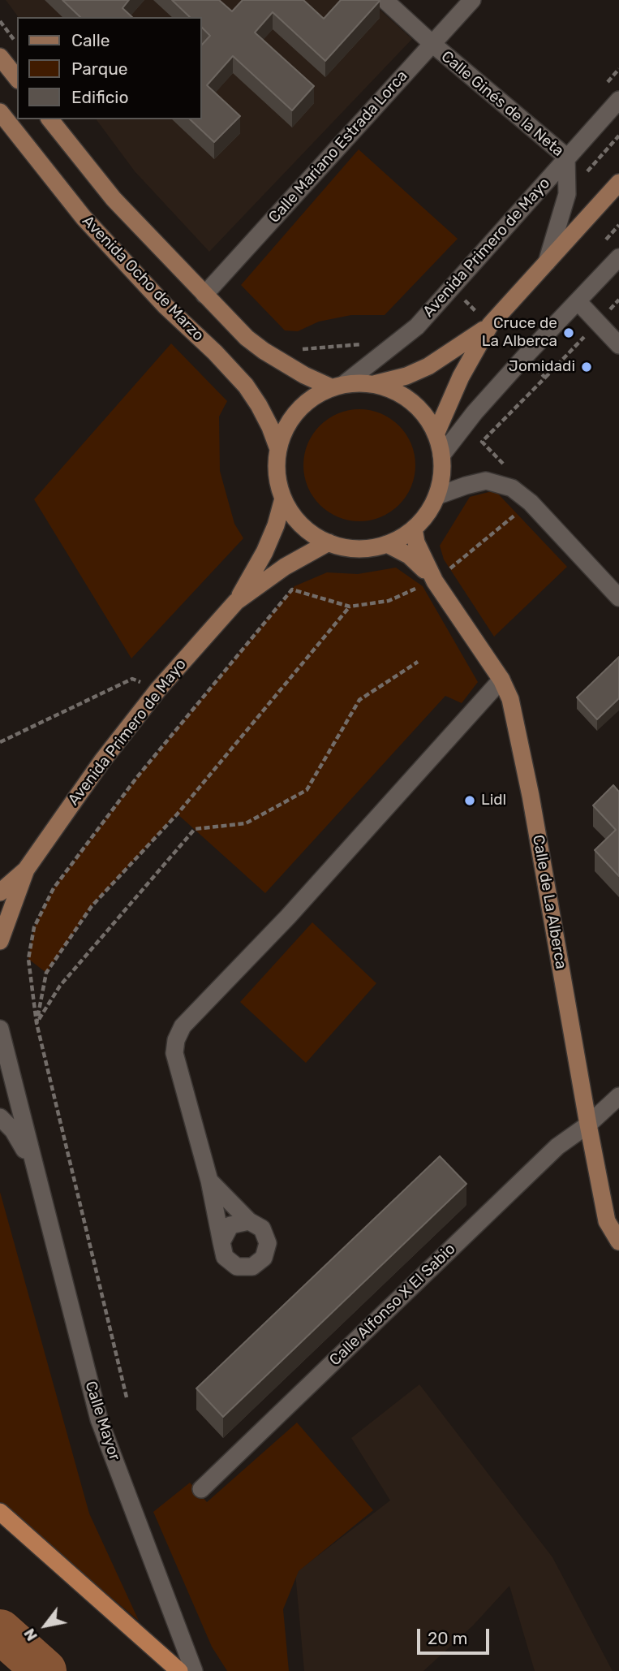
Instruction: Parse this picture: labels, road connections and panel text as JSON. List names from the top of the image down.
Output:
{
  "streets": {
    "main road": ["Avenida Primero de Mayo", "Avenida Ocho de Marzo", "Calle de La Alberca"],
    "street": [
      "Calle Ginés de la Neta",
      "Calle Mariano Estrada Lorca",
      "Calle Alfonso X El Sabio",
      "Calle Mayor"
    ]
  },
  "crossings": [
    ["Calle Ginés de la Neta", "Calle Mariano Estrada Lorca"],
    ["Calle Ginés de la Neta", "Avenida Primero de Mayo"],
    ["Avenida Primero de Mayo", "Avenida Ocho de Marzo"],
    ["Avenida Primero de Mayo", "Calle de La Alberca"],
    ["Avenida Ocho de Marzo", "Calle de La Alberca"],
    ["Calle de La Alberca", "Calle Alfonso X El Sabio"]
  ],
  "places": ["Cruce de La Alberca", "Jomidadi", "Lidl"],
  "legend": ["Calle", "Parque", "Edificio"],
  "scale_bar": "20 m",
  "north": "bottom left"
}
